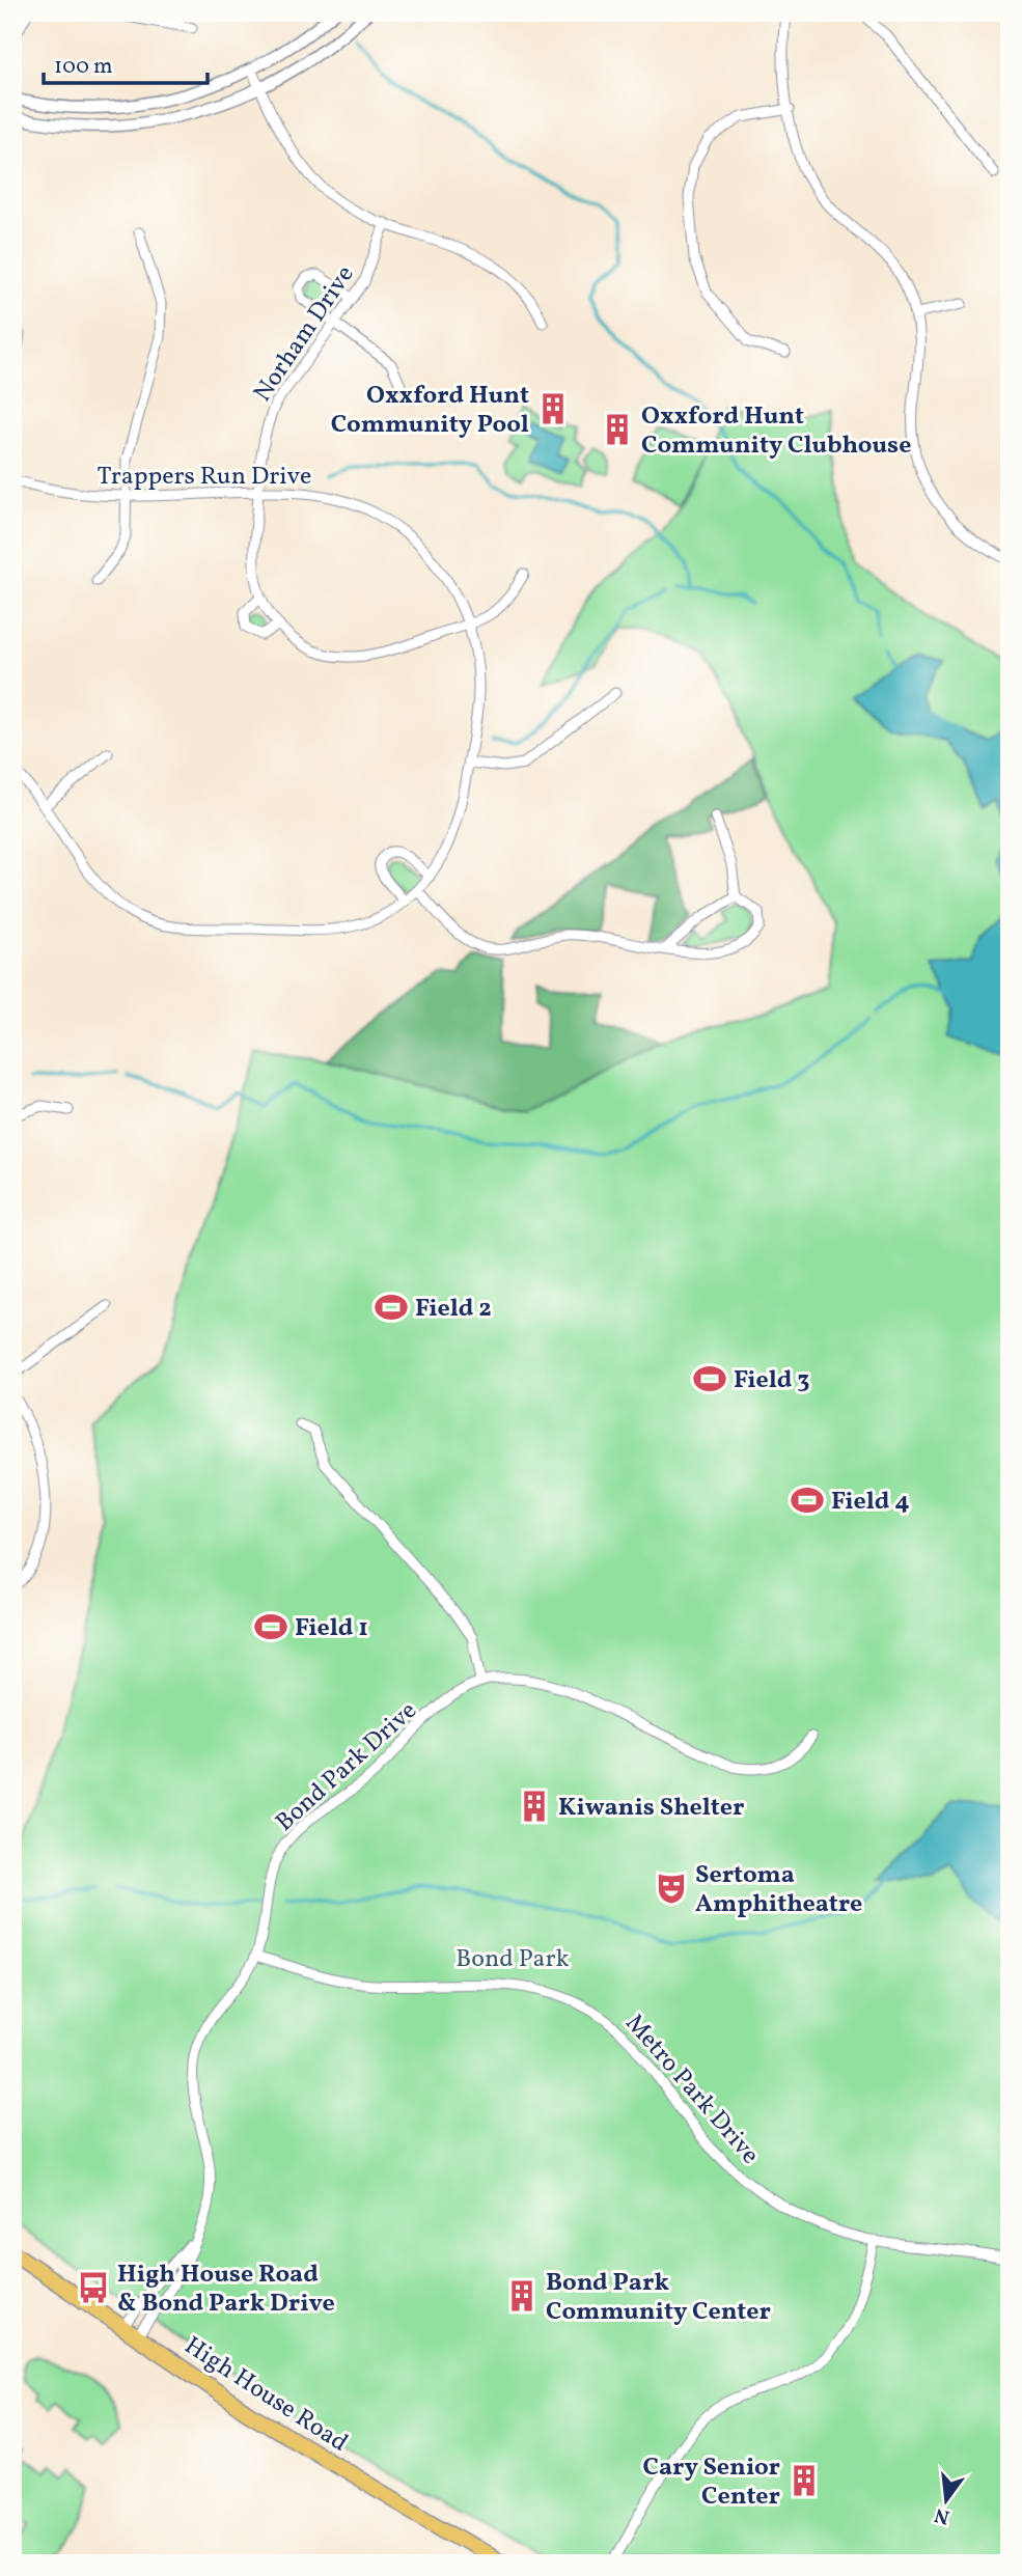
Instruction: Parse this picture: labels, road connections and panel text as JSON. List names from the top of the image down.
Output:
{
  "streets": {
    "main road": ["High House Road"],
    "street": [
      "Norham Drive",
      "Trappers Run Drive",
      "Bond Park Drive",
      "Metro Park Drive"
    ]
  },
  "crossings": [
    ["Norham Drive", "Trappers Run Drive"],
    ["Bond Park Drive", "Metro Park Drive"],
    ["Bond Park Drive", "High House Road"]
  ],
  "parks": ["Bond Park"],
  "places": {
    "building": [
      "Oxxford Hunt Community Pool",
      "Oxxford Hunt Community Clubhouse",
      "Kiwanis Shelter",
      "Bond Park Community Center",
      "Cary Senior Center"
    ],
    "sports": [
      "Field 2",
      "Field 3",
      "Field 4",
      "Field 1"
    ],
    "theatre": ["Sertoma Amphitheatre"],
    "bus stop": ["High House Road & Bond Park Drive"]
  },
  "scale_bar": "100 m",
  "north": "bottom"
}
